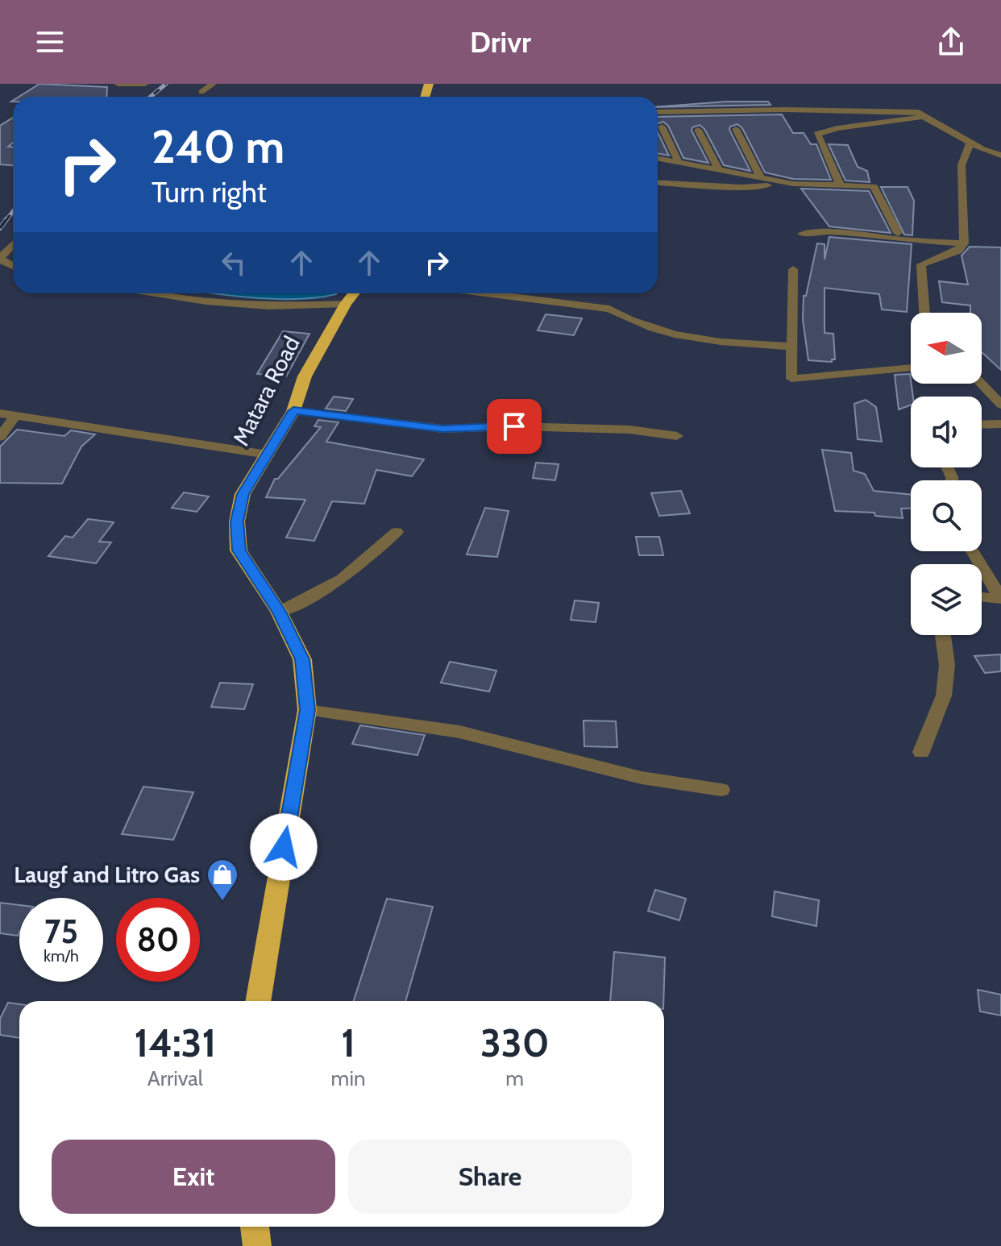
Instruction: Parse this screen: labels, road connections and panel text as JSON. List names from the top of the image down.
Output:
{
  "streets": {
    "highway": ["Matara Road"]
  },
  "places": {
    "shop": ["Laugf and Litro Gas"]
  },
  "north": "left",
  "page": {
    "header": "Drivr",
    "turn": ["240 m", "Turn right"],
    "speed": "75 km/h",
    "limit": "80",
    "eta": [
      "14:31",
      "Arrival",
      "1",
      "min",
      "330",
      "m"
    ],
    "buttons": ["Exit", "Share"]
  }
}
